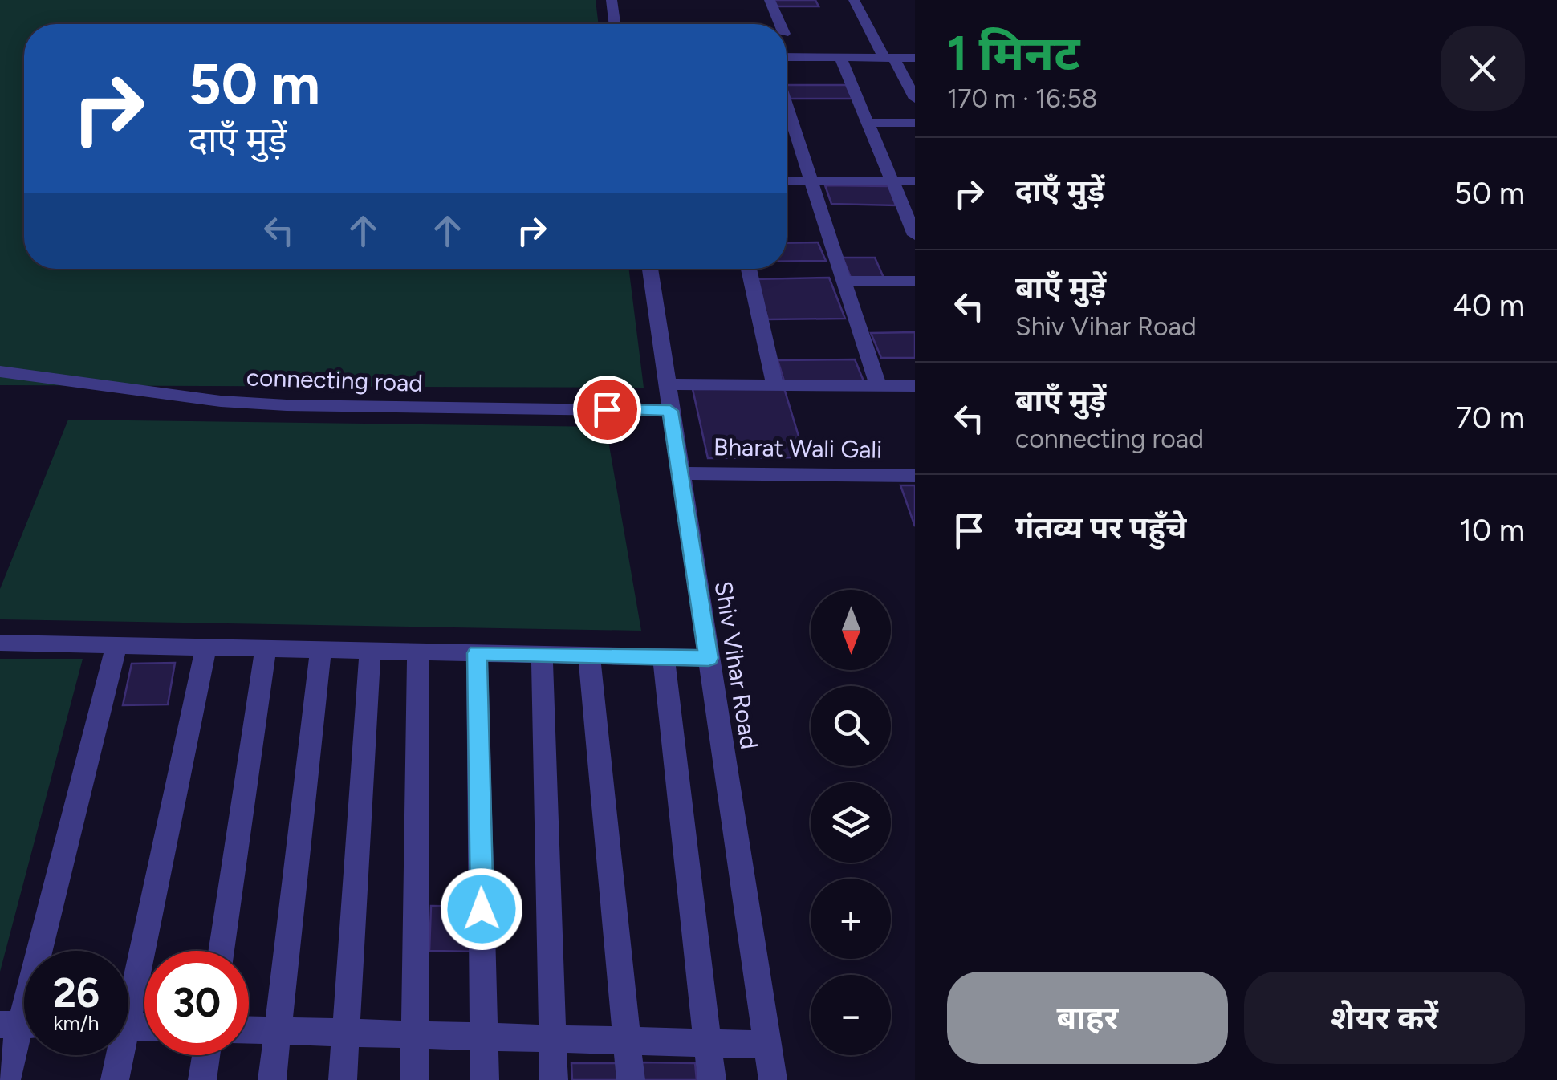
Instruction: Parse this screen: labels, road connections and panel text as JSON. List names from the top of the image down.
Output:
{
  "streets": {
    "street": ["connecting road", "Bharat Wali Gali", "Shiv Vihar Road"]
  },
  "crossings": [
    ["connecting road", "Shiv Vihar Road"],
    ["Bharat Wali Gali", "Shiv Vihar Road"]
  ],
  "north": "bottom",
  "page": {
    "heading": ["1 मिनट", "170 m · 16:58"],
    "turn": ["50 m", "दाएँ मुड़ें"],
    "list": [
      {
        "name": "दाएँ मुड़ें",
        "value": "50 m"
      },
      {
        "name": "बाएँ मुड़ें",
        "note": "Shiv Vihar Road",
        "value": "40 m"
      },
      {
        "name": "बाएँ मुड़ें",
        "note": "connecting road",
        "value": "70 m"
      },
      {
        "name": "गंतव्य पर पहुँचे",
        "value": "10 m"
      }
    ],
    "map_buttons": ["+", "−"],
    "speed": "26 km/h",
    "limit": "30",
    "buttons": ["बाहर", "शेयर करें"]
  }
}
